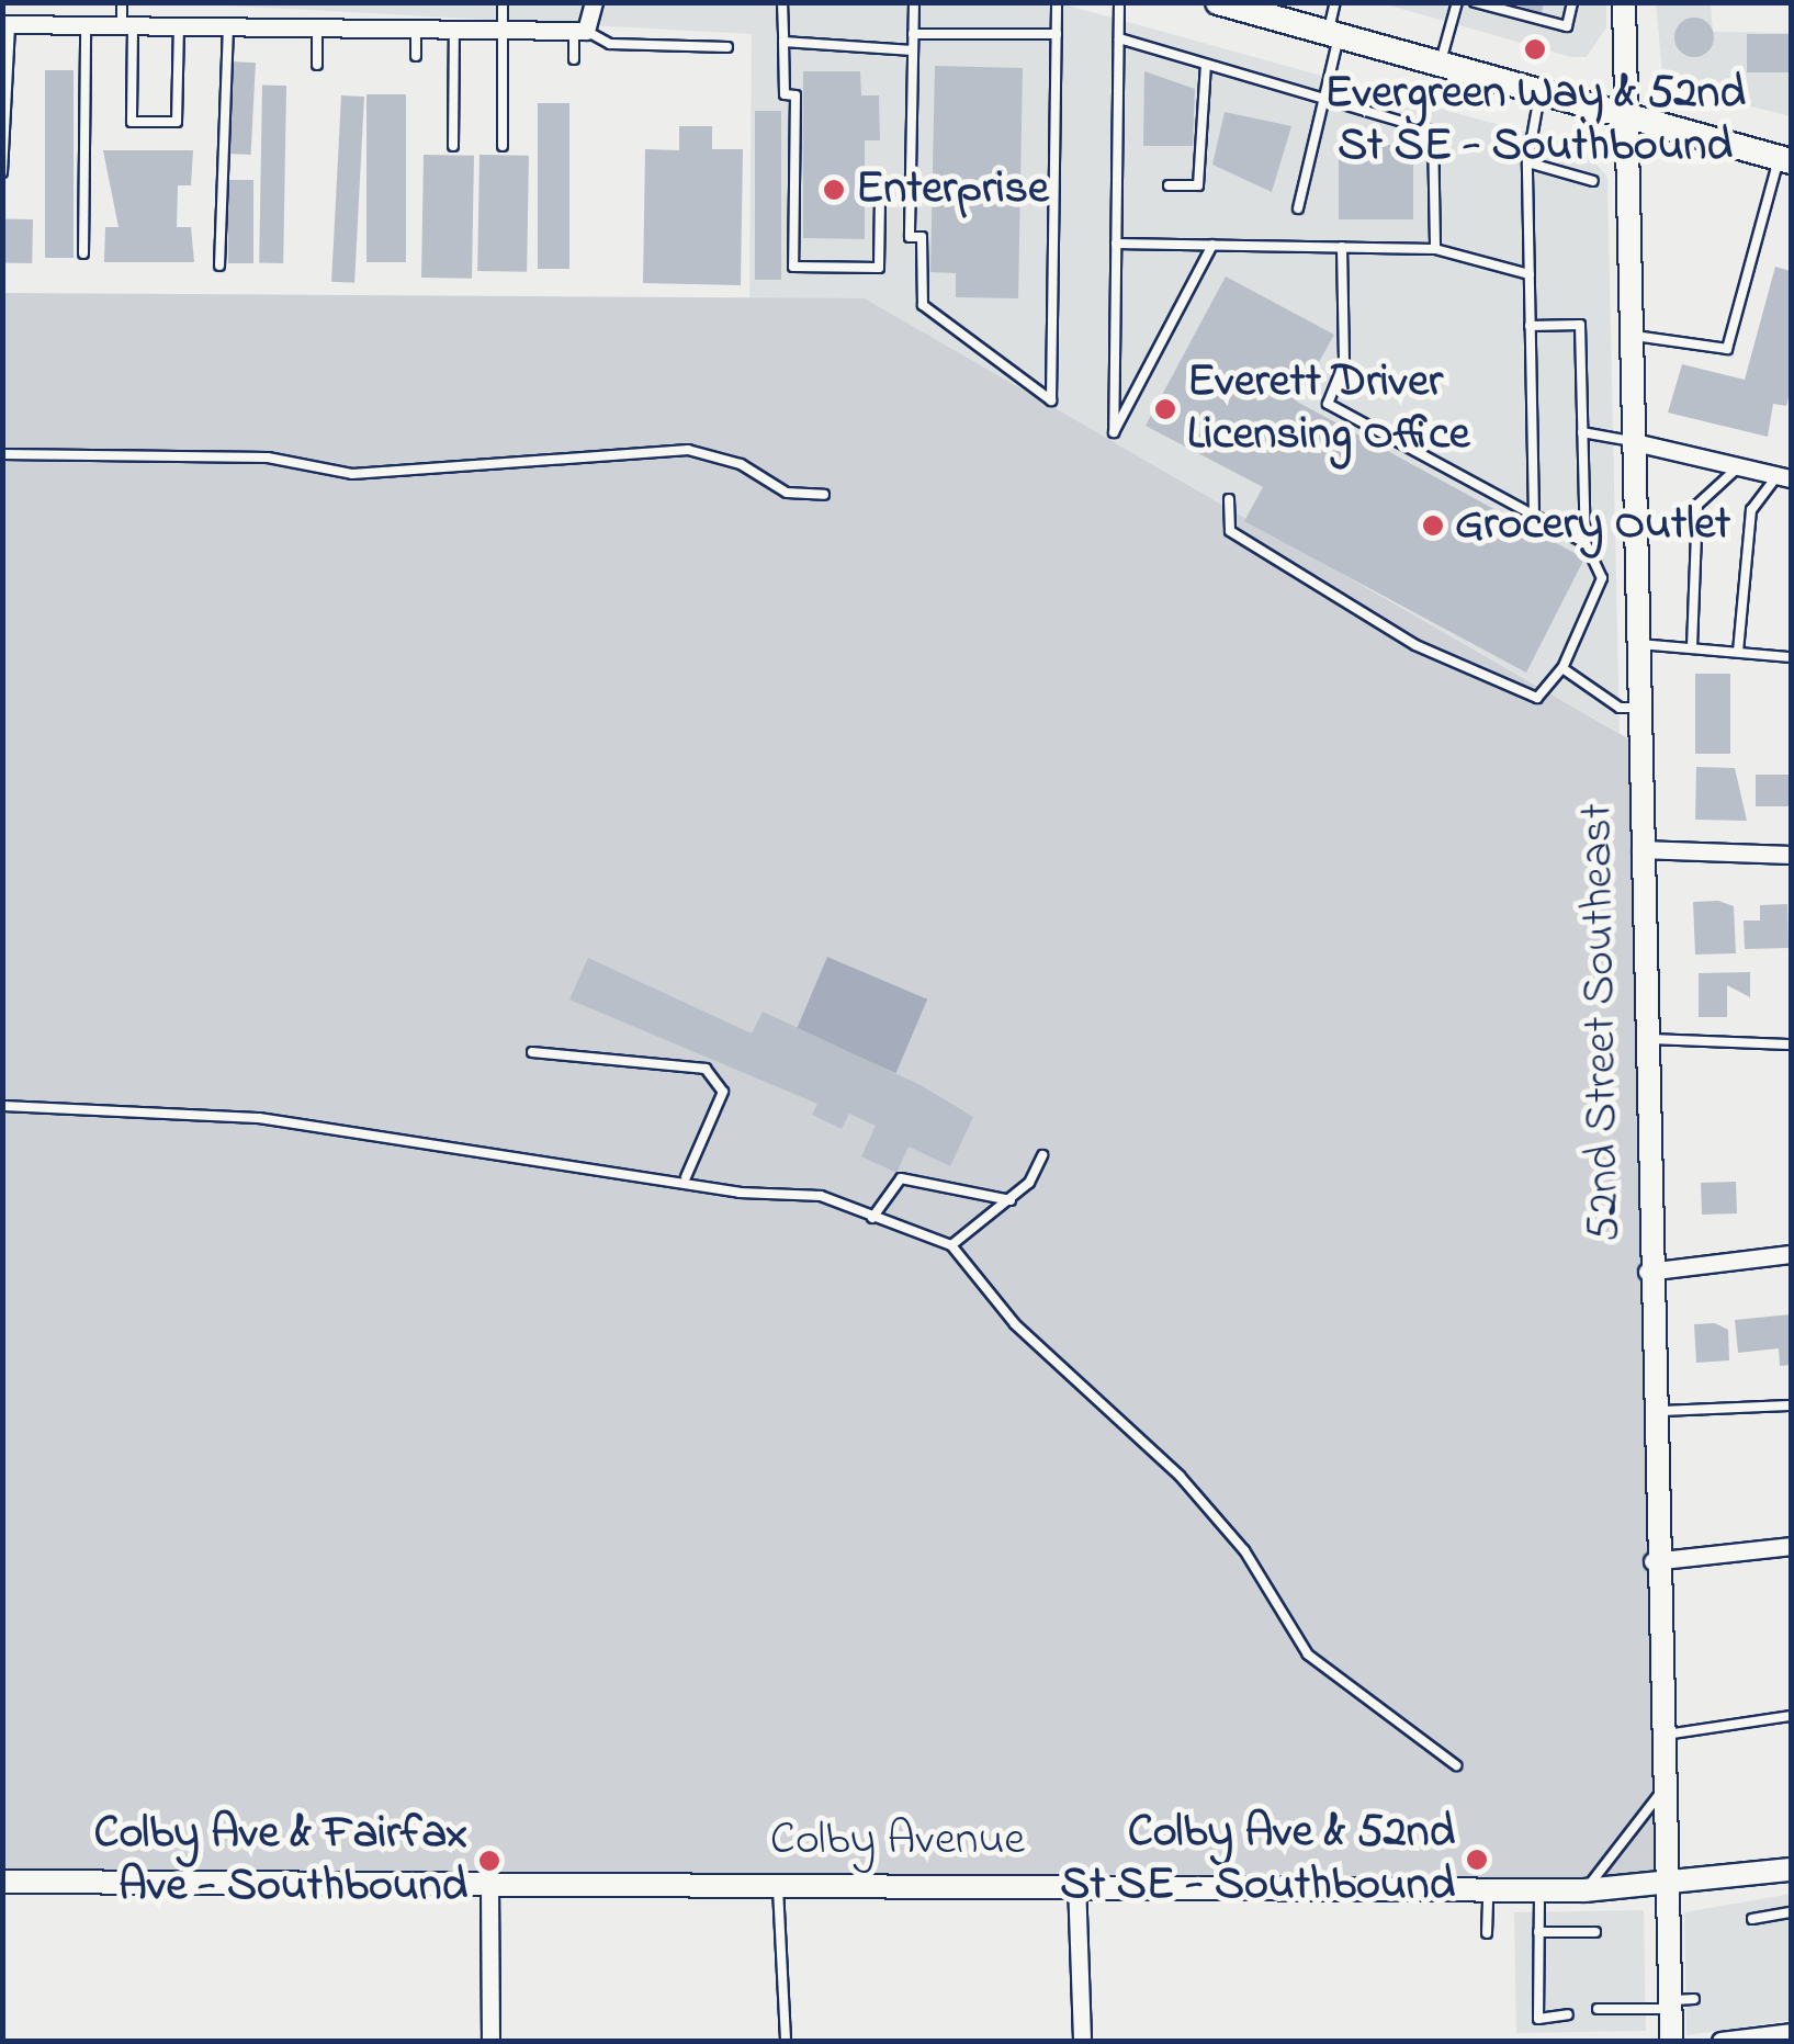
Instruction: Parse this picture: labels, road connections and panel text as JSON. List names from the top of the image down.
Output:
{
  "streets": {
    "street": ["52nd Street Southeast", "Colby Avenue"]
  },
  "crossings": [
    ["52nd Street Southeast", "Colby Avenue"]
  ],
  "places": [
    "Evergreen Way & 52nd St SE - Southbound",
    "Enterprise",
    "Everett Driver Licensing Office",
    "Grocery Outlet",
    "Colby Ave & 52nd St SE - Southbound",
    "Colby Ave & Fairfax Ave - Southbound"
  ]
}
